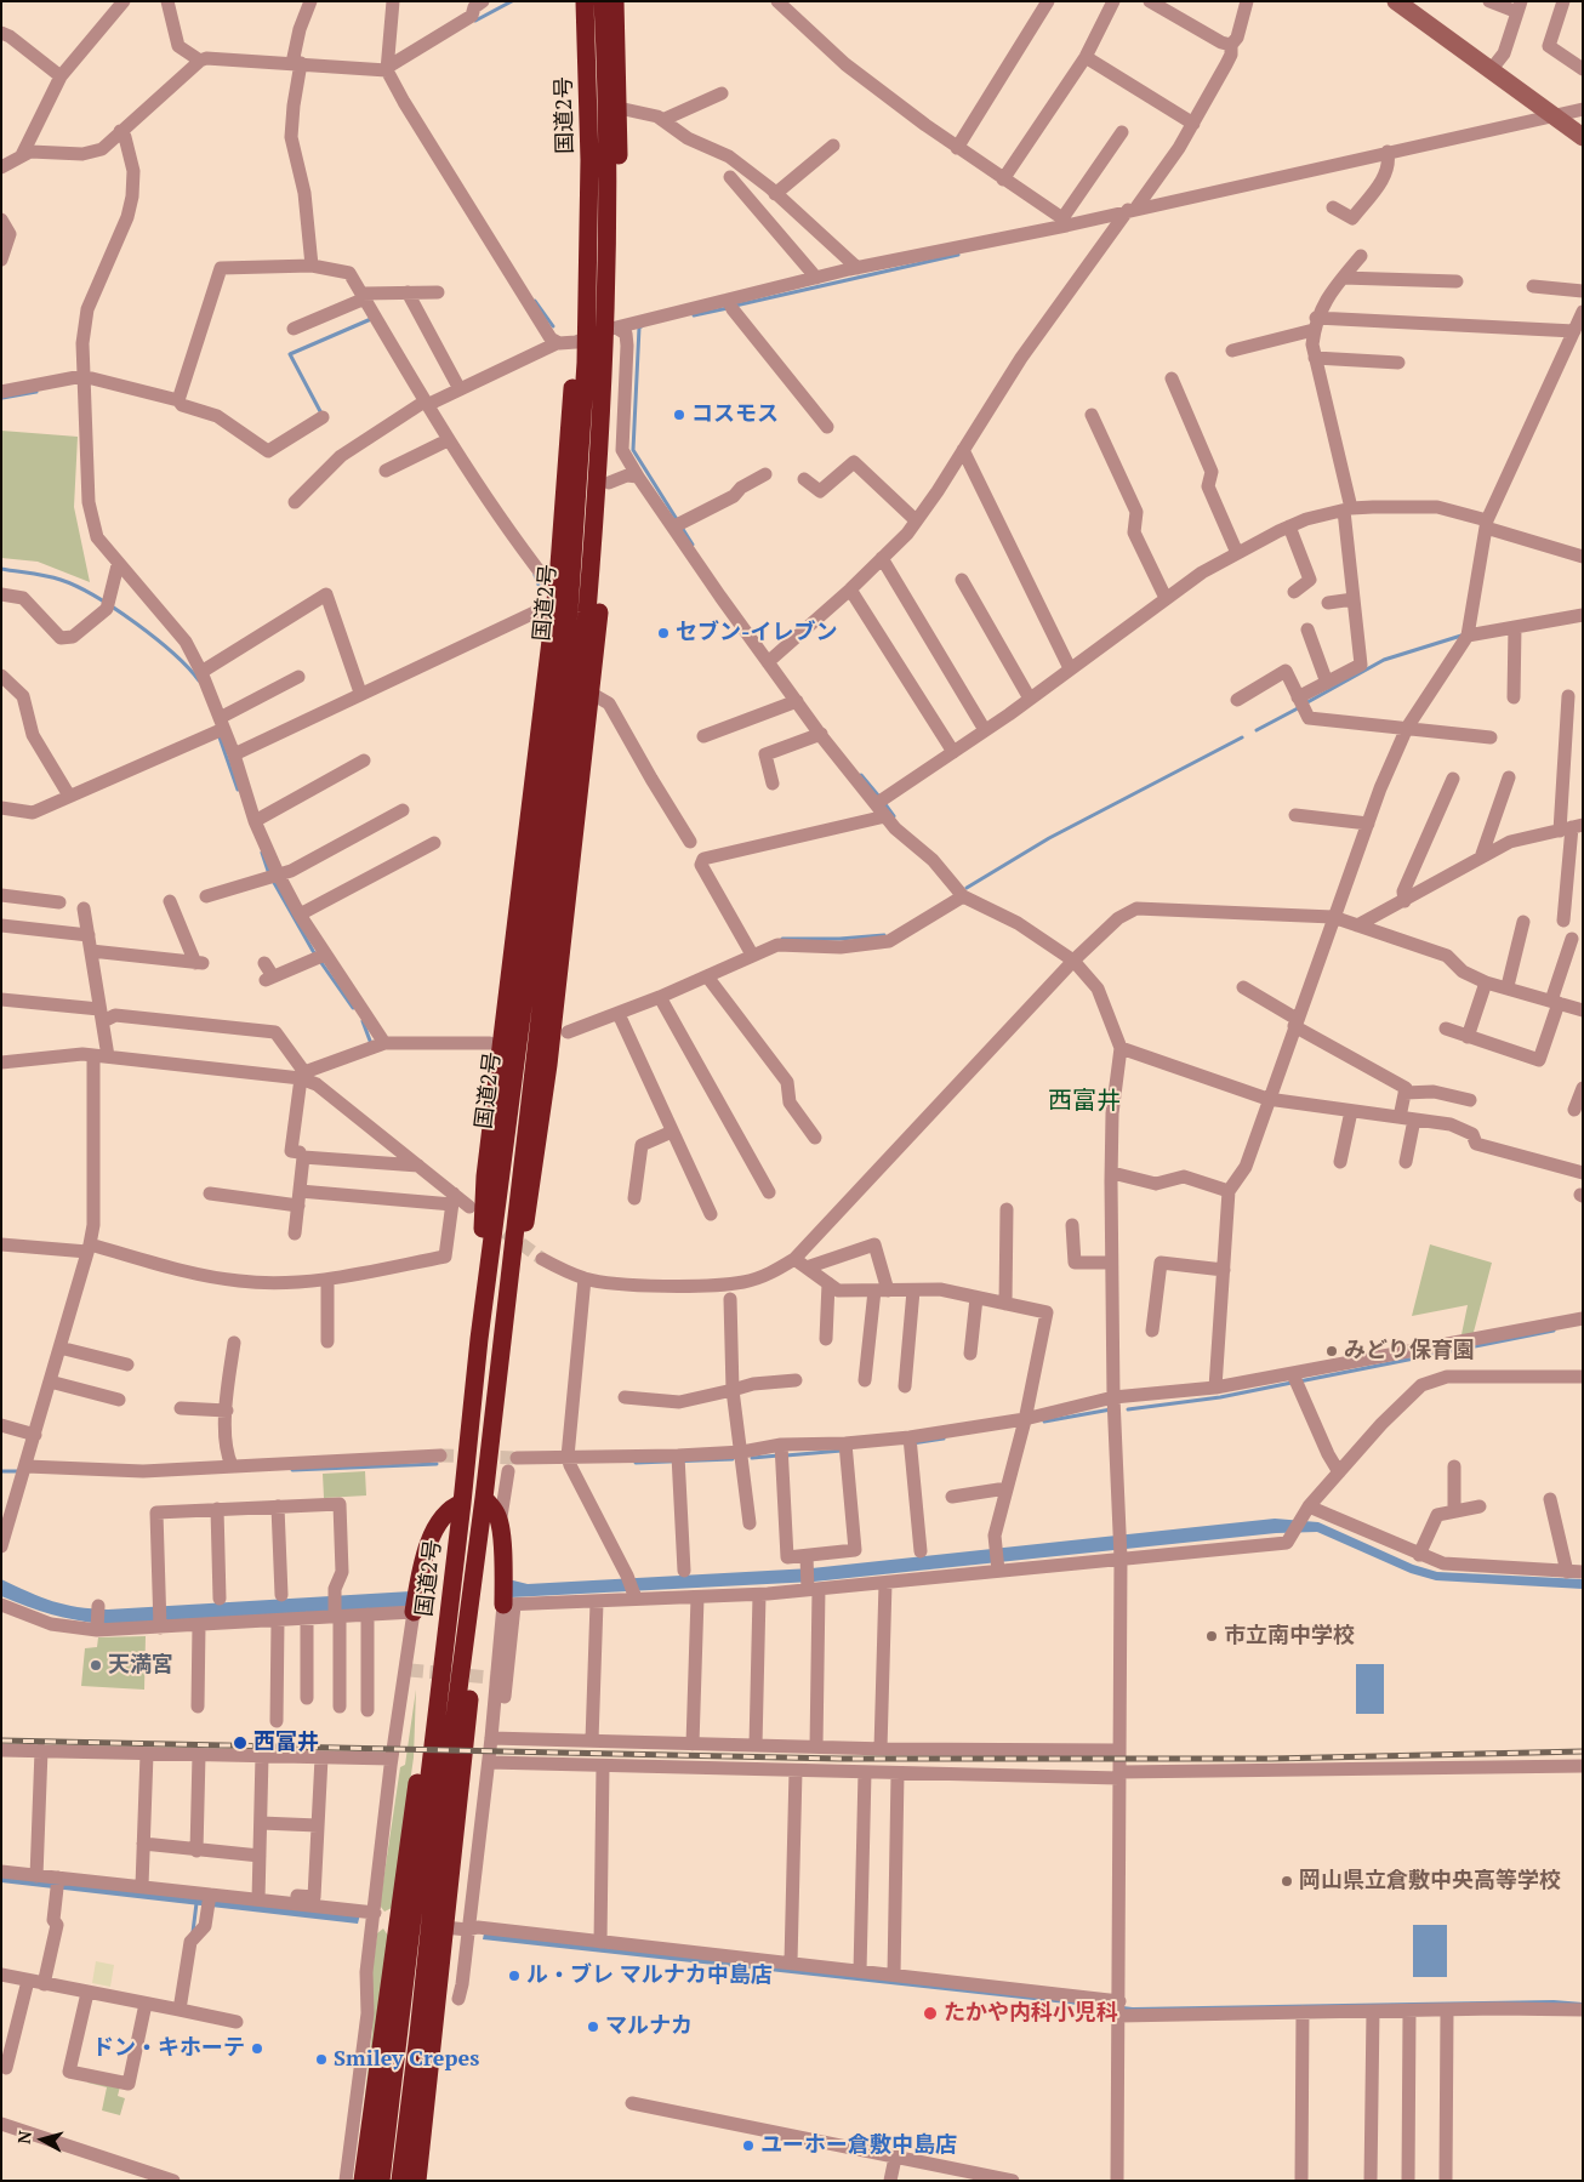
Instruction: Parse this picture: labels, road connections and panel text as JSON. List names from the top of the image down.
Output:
{
  "streets": {
    "highway": ["国道2号"]
  },
  "districts": ["西富井"],
  "places": [
    "コスモス",
    "セブン-イレブン",
    "みどり保育園",
    "市立南中学校",
    "天満宮",
    "西富井",
    "岡山県立倉敷中央高等学校",
    "ル・ブレ マルナカ中島店",
    "たかや内科小児科",
    "マルナカ",
    "ドン・キホーテ",
    "Smiley Crepes",
    "ユーホー倉敷中島店"
  ],
  "north": "left"
}
